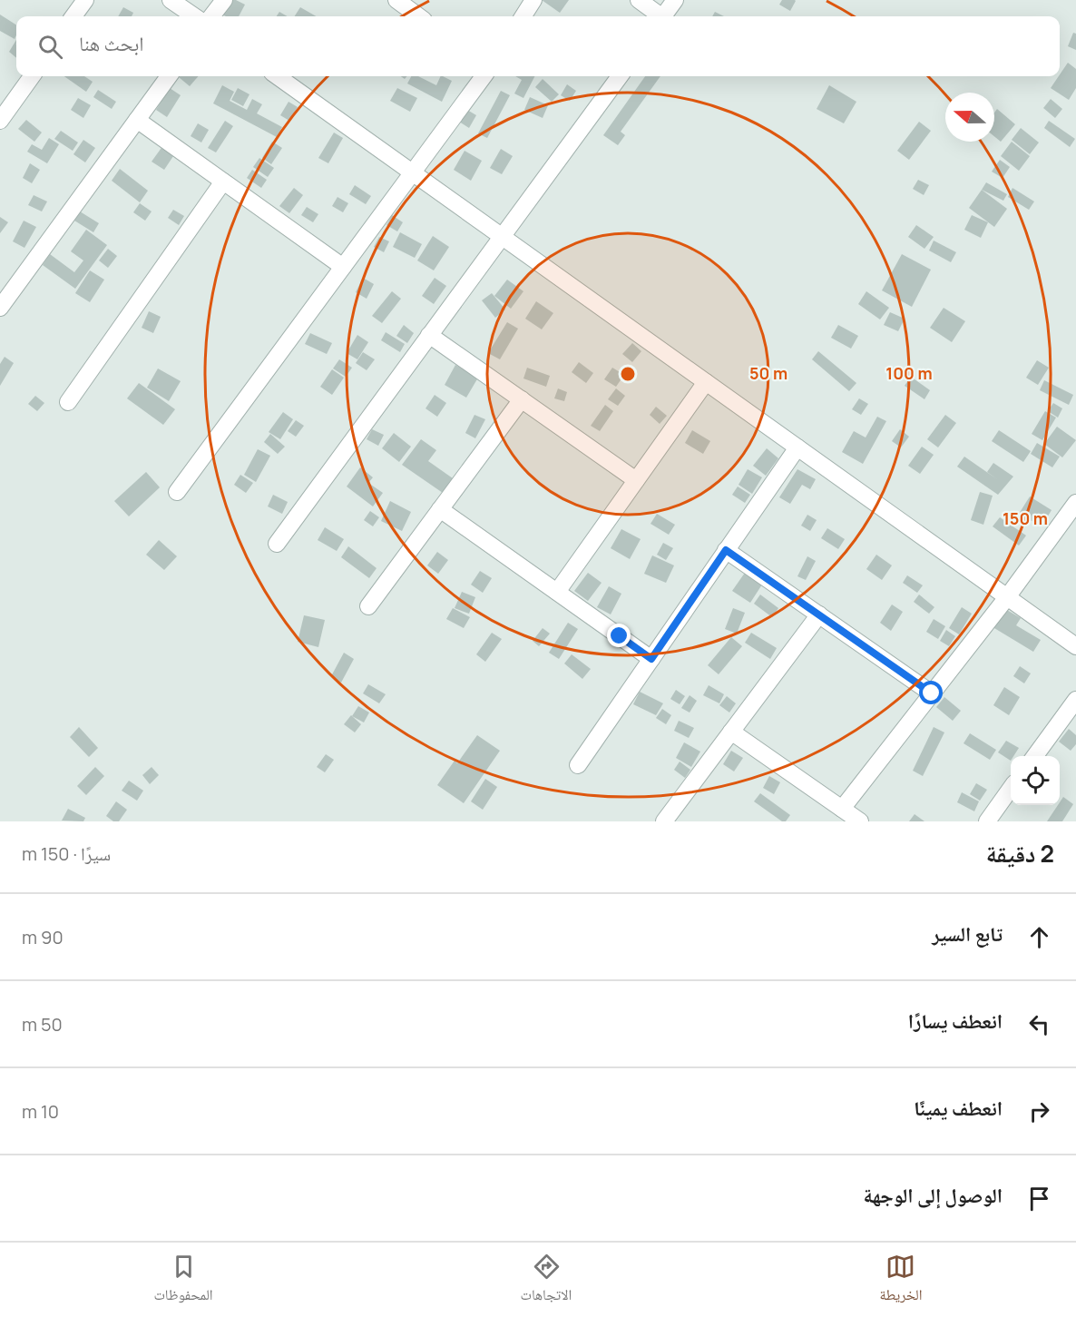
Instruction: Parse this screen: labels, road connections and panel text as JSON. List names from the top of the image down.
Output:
{
  "north": "left",
  "page": {
    "search": "ابحث هنا",
    "heading": ["2 دقيقة", "سيرًا · 150 m"],
    "list": [
      ["تابع السير", "90 m"],
      ["انعطف يسارًا", "50 m"],
      ["انعطف يمينًا", "10 m"],
      "الوصول إلى الوجهة"
    ],
    "nav": ["الخريطة", "الاتجاهات", "المحفوظات"]
  },
  "rings": ["50 m", "100 m", "150 m"]
}
